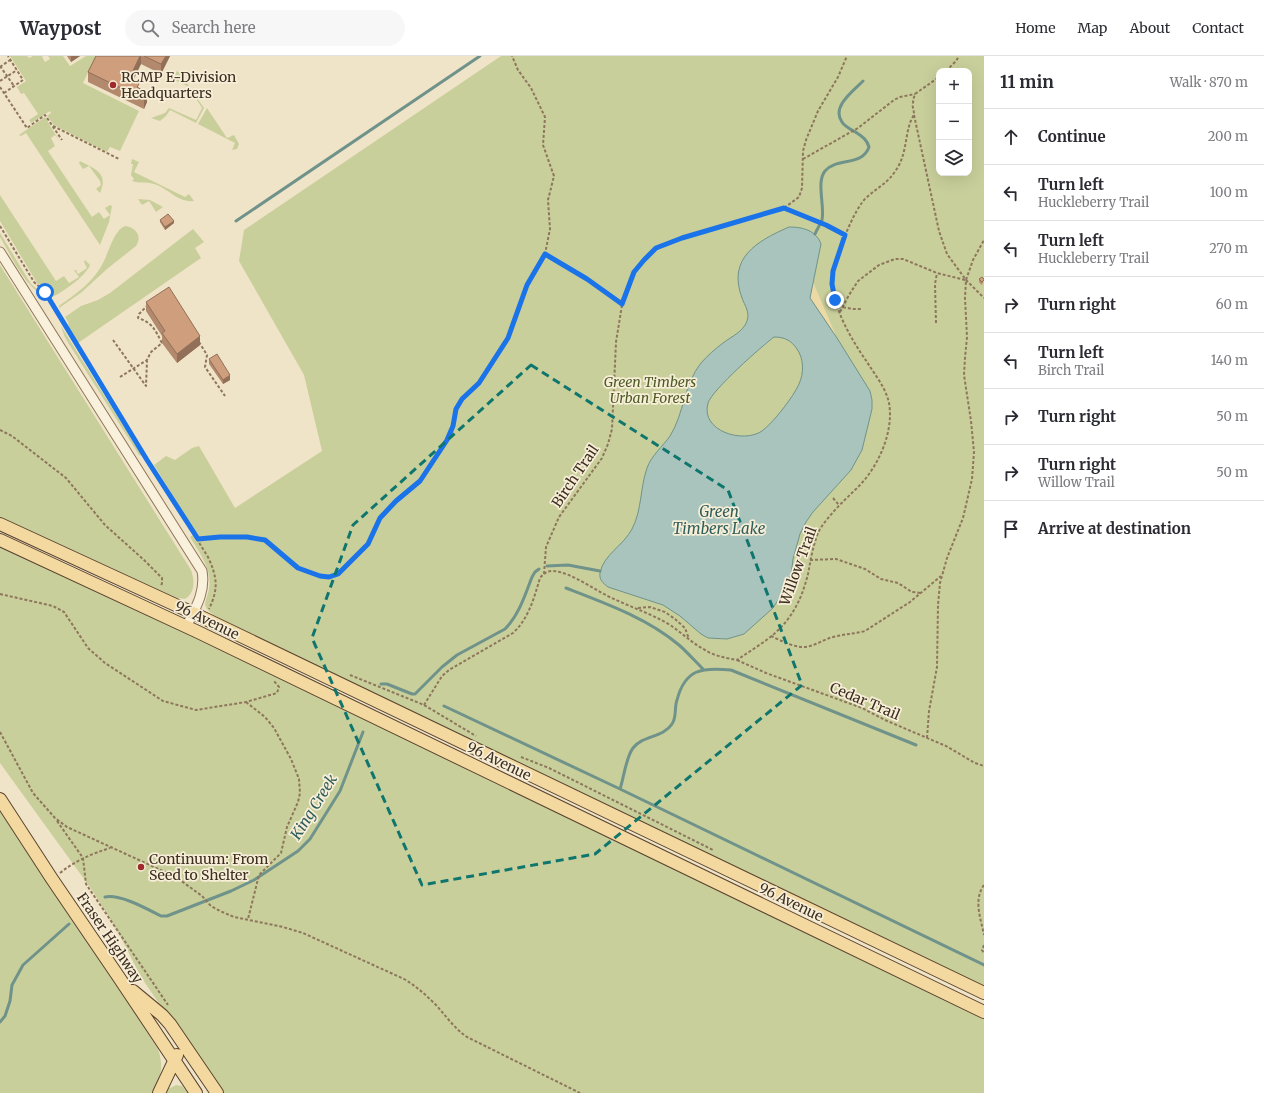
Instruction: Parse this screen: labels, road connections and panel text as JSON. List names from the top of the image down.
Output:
{
  "streets": {
    "main road": ["96 Avenue", "Fraser Highway"],
    "path": ["Birch Trail", "Willow Trail", "Cedar Trail"]
  },
  "crossings": [
    ["Willow Trail", "Cedar Trail"]
  ],
  "water": ["Green Timbers Lake", "King Creek"],
  "parks": ["Green Timbers Urban Forest"],
  "places": ["RCMP E-Division Headquarters", "Continuum: From Seed to Shelter"],
  "page": {
    "header": "Waypost",
    "search": "Search here",
    "nav": [
      "Home",
      "Map",
      "About",
      "Contact"
    ],
    "heading": ["11 min", "Walk · 870 m"],
    "map_buttons": ["+", "−"],
    "list": [
      ["Continue", "200 m"],
      ["Turn left", "Huckleberry Trail", "100 m"],
      ["Turn left", "Huckleberry Trail", "270 m"],
      ["Turn right", "60 m"],
      ["Turn left", "Birch Trail", "140 m"],
      ["Turn right", "50 m"],
      ["Turn right", "Willow Trail", "50 m"],
      "Arrive at destination"
    ]
  }
}
